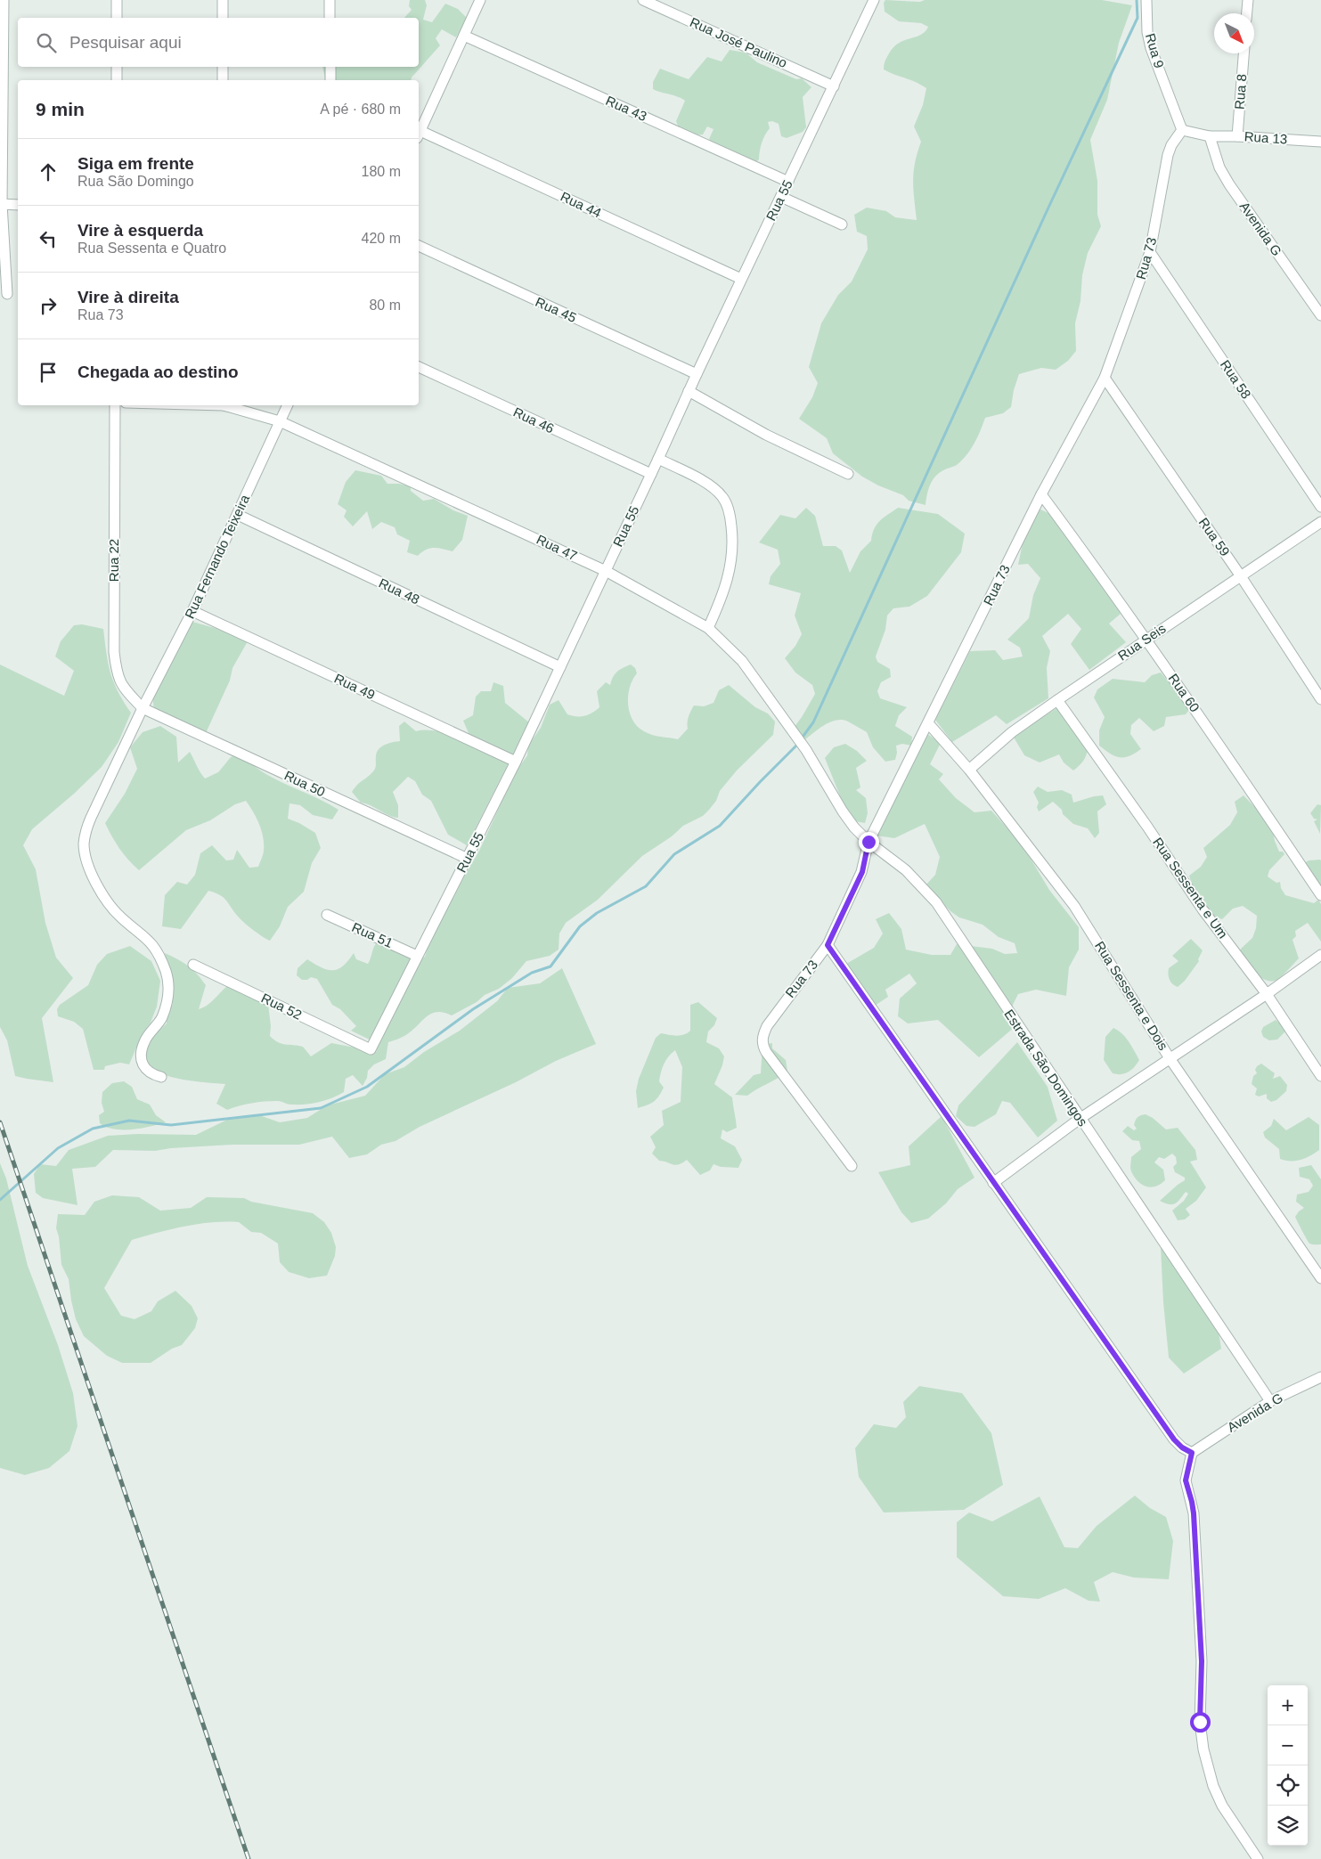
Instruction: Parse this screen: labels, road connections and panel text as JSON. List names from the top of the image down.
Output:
{
  "streets": {
    "street": [
      "Rua José Paulino",
      "Rua 9",
      "Rua 8",
      "Rua 43",
      "Rua 13",
      "Rua 55",
      "Rua 44",
      "Avenida G",
      "Rua 73",
      "Rua 45",
      "Rua 58",
      "Rua 46",
      "Rua 59",
      "Rua 47",
      "Rua Fernando Teixeira",
      "Rua 22",
      "Rua 48",
      "Rua Seis",
      "Rua 49",
      "Rua 60",
      "Rua 50",
      "Rua Sessenta e Um",
      "Rua 51",
      "Rua Sessenta e Dois",
      "Rua 52",
      "Estrada São Domingos"
    ]
  },
  "crossings": [
    ["Rua José Paulino", "Rua 55"],
    ["Rua 9", "Rua 13"],
    ["Rua 9", "Rua 73"],
    ["Rua 8", "Rua 13"],
    ["Rua 43", "Rua 55"],
    ["Rua 13", "Avenida G"],
    ["Rua 13", "Rua 73"],
    ["Rua 55", "Rua 44"],
    ["Rua 55", "Rua 45"],
    ["Rua 55", "Rua 46"],
    ["Rua 55", "Rua 47"],
    ["Rua 55", "Rua 48"],
    ["Rua 55", "Rua 49"],
    ["Rua 55", "Rua 50"],
    ["Rua 55", "Rua 51"],
    ["Rua 55", "Rua 52"],
    ["Avenida G", "Estrada São Domingos"],
    ["Rua 73", "Rua 58"],
    ["Rua 73", "Rua 59"],
    ["Rua 73", "Rua 60"],
    ["Rua 73", "Rua Sessenta e Dois"],
    ["Rua 73", "Estrada São Domingos"],
    ["Rua 59", "Rua Seis"],
    ["Rua 47", "Rua Fernando Teixeira"],
    ["Rua 47", "Estrada São Domingos"],
    ["Rua Fernando Teixeira", "Rua 22"],
    ["Rua Fernando Teixeira", "Rua 48"],
    ["Rua Fernando Teixeira", "Rua 49"],
    ["Rua Fernando Teixeira", "Rua 50"],
    ["Rua 22", "Rua 50"],
    ["Rua Seis", "Rua 60"],
    ["Rua Seis", "Rua Sessenta e Um"],
    ["Rua Seis", "Rua Sessenta e Dois"]
  ],
  "north": "bottom right",
  "page": {
    "search": "Pesquisar aqui",
    "heading": ["9 min", "A pé · 680 m"],
    "list": [
      ["Siga em frente", "Rua São Domingo", "180 m"],
      ["Vire à esquerda", "Rua Sessenta e Quatro", "420 m"],
      ["Vire à direita", "Rua 73", "80 m"],
      "Chegada ao destino"
    ],
    "map_buttons": ["+", "−"]
  }
}
